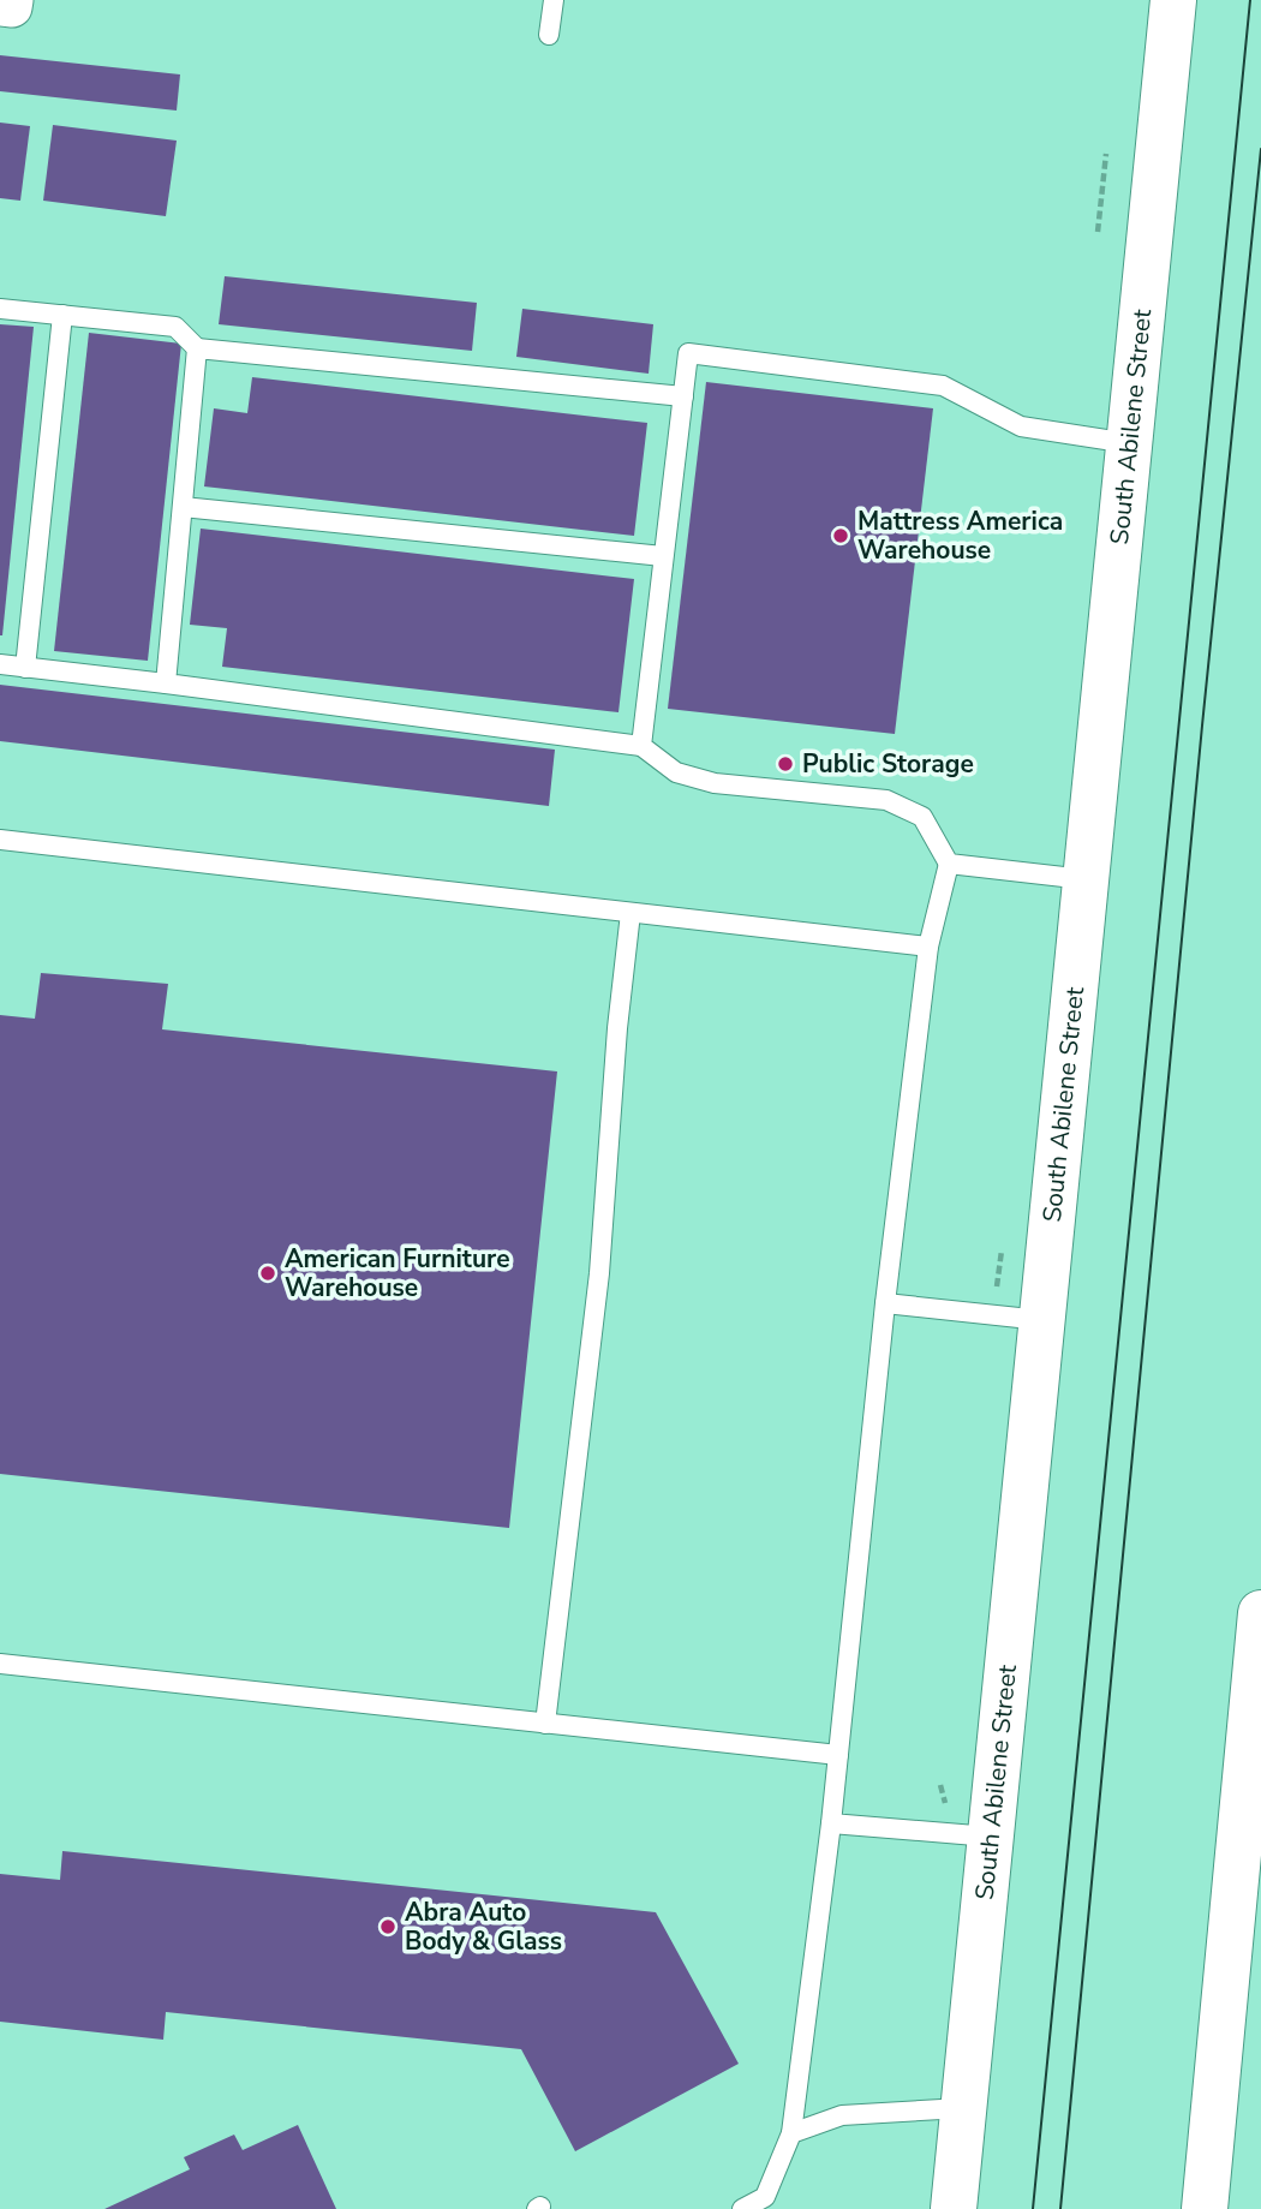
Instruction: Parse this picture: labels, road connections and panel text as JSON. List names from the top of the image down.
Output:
{
  "streets": {
    "main road": ["South Abilene Street"]
  },
  "places": [
    "Mattress America Warehouse",
    "Public Storage",
    "American Furniture Warehouse",
    "Abra Auto Body & Glass"
  ]
}
